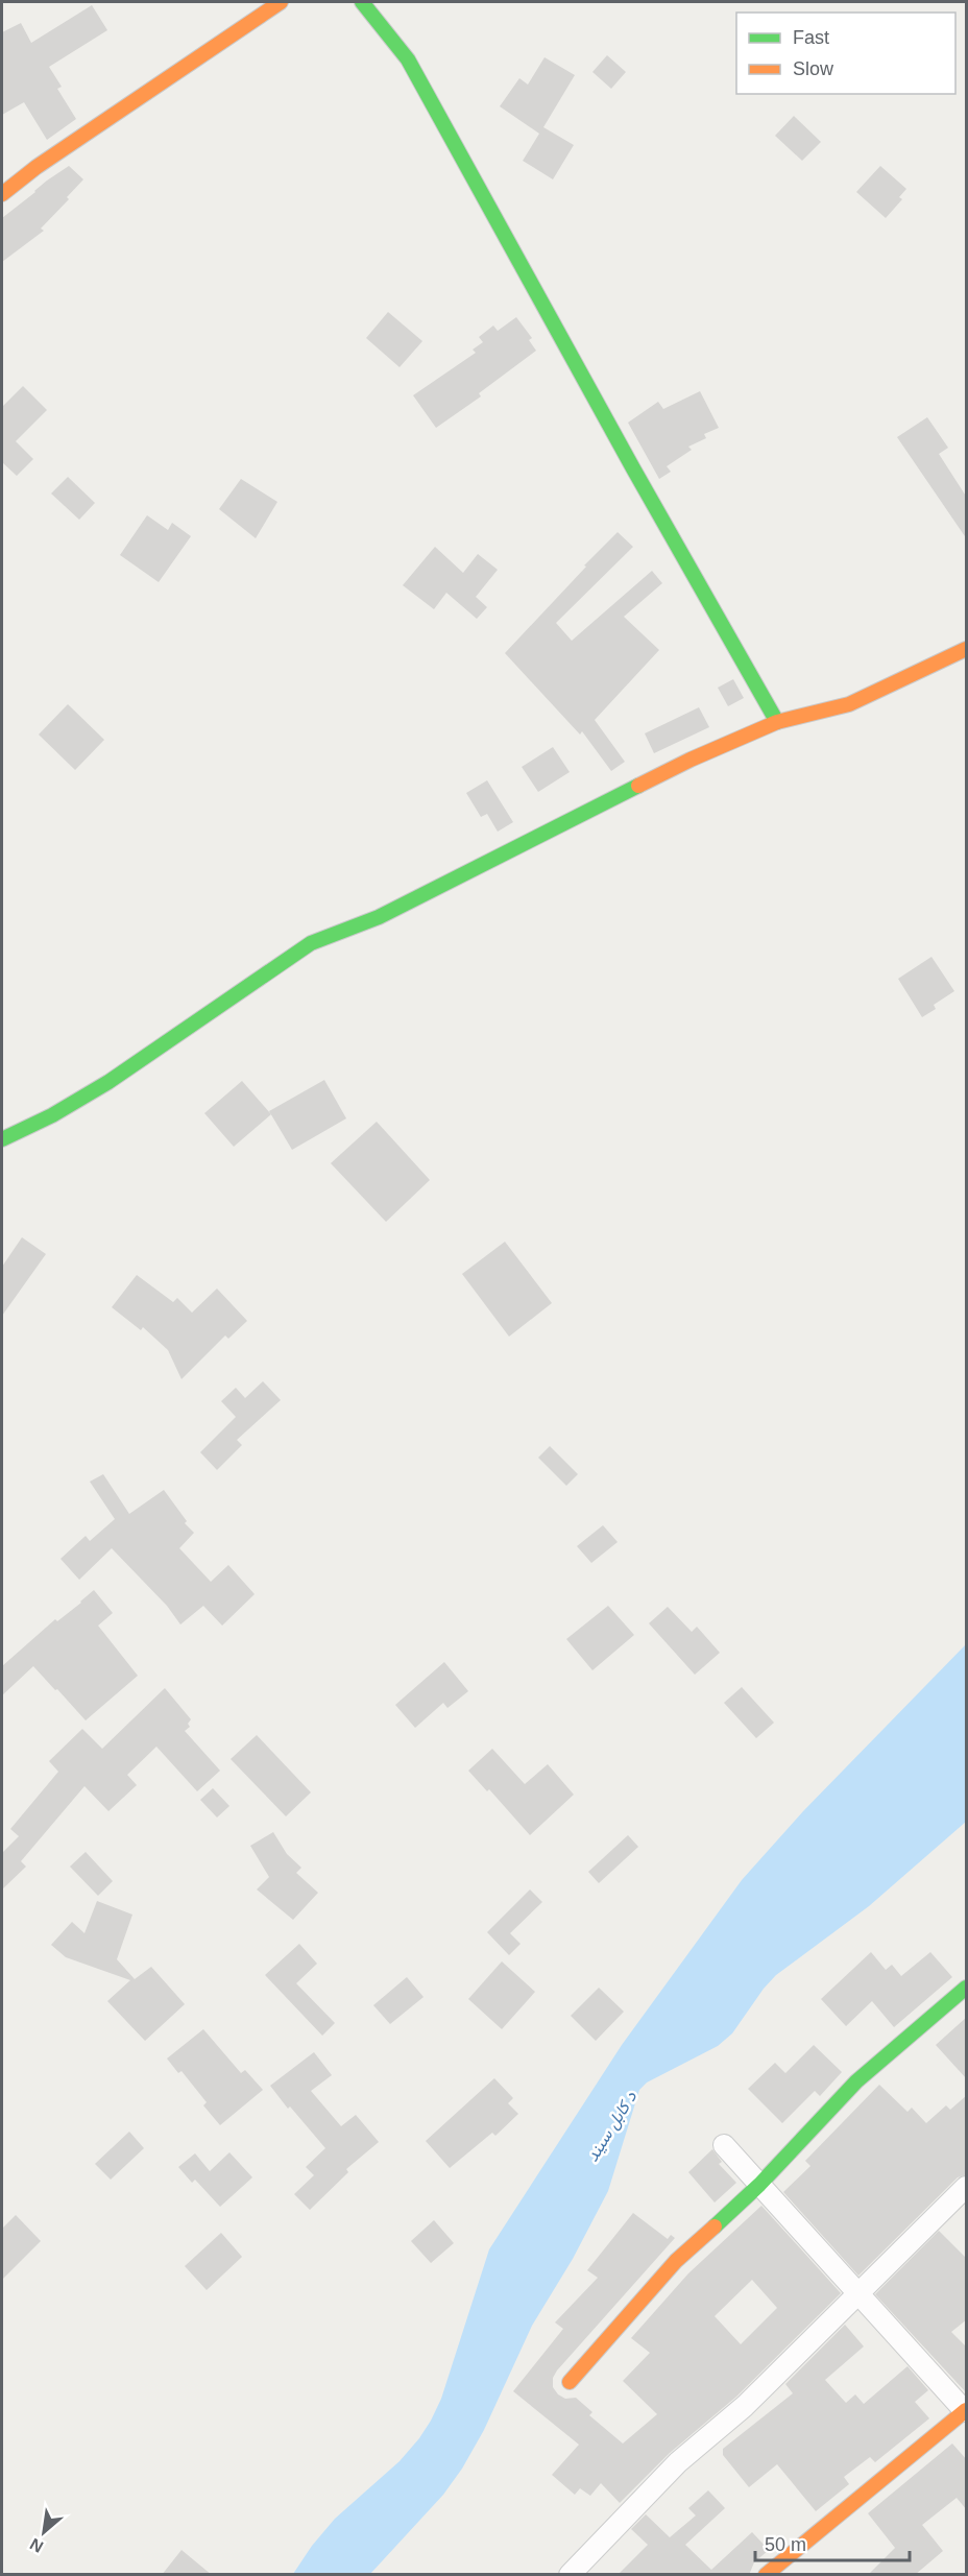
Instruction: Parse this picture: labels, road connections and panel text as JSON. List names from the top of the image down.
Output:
{
  "water": ["د کابل سيند"],
  "legend": ["Fast", "Slow"],
  "scale_bar": "50 m",
  "north": "bottom left"
}
